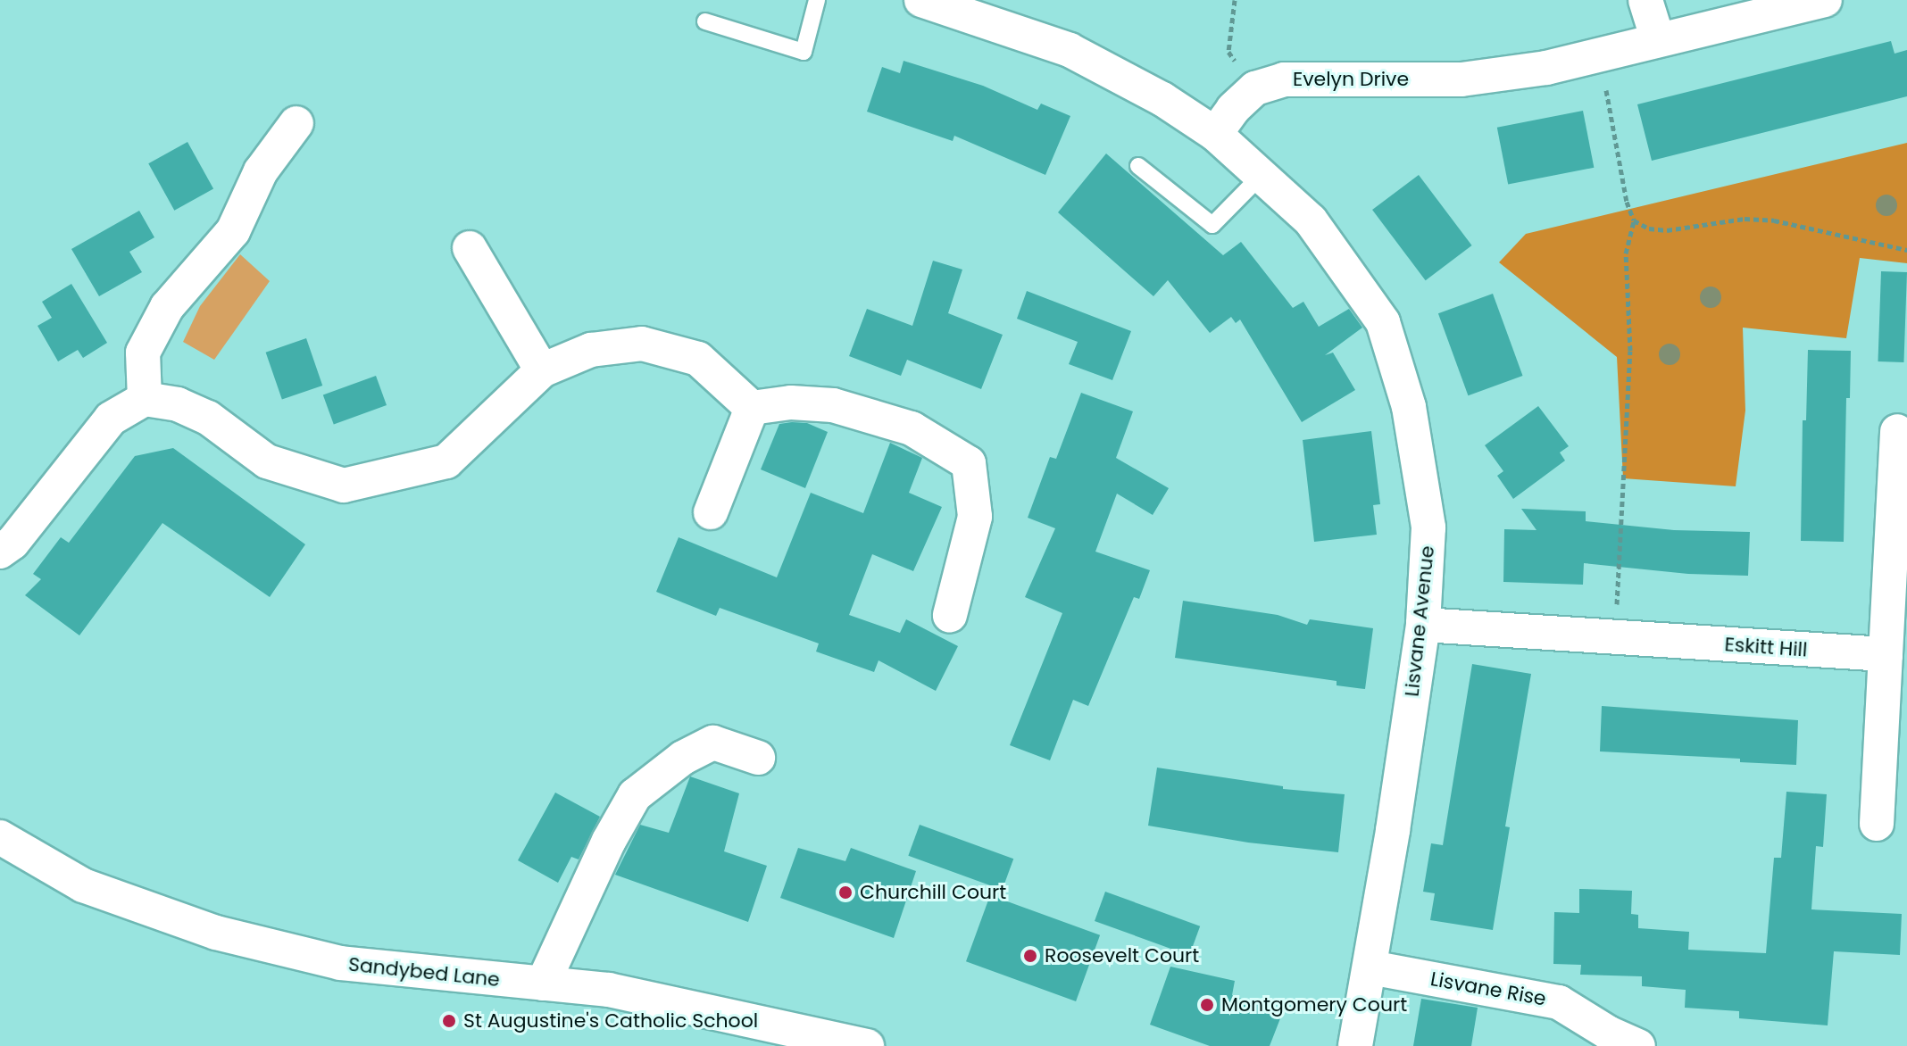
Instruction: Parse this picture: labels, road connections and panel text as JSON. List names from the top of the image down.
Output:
{
  "streets": {
    "street": [
      "Evelyn Drive",
      "Lisvane Avenue",
      "Eskitt Hill",
      "Sandybed Lane",
      "Lisvane Rise"
    ]
  },
  "crossings": [
    ["Evelyn Drive", "Lisvane Avenue"],
    ["Lisvane Avenue", "Eskitt Hill"],
    ["Lisvane Avenue", "Lisvane Rise"]
  ],
  "places": [
    "Churchill Court",
    "Roosevelt Court",
    "Montgomery Court",
    "St Augustine's Catholic School"
  ]
}
